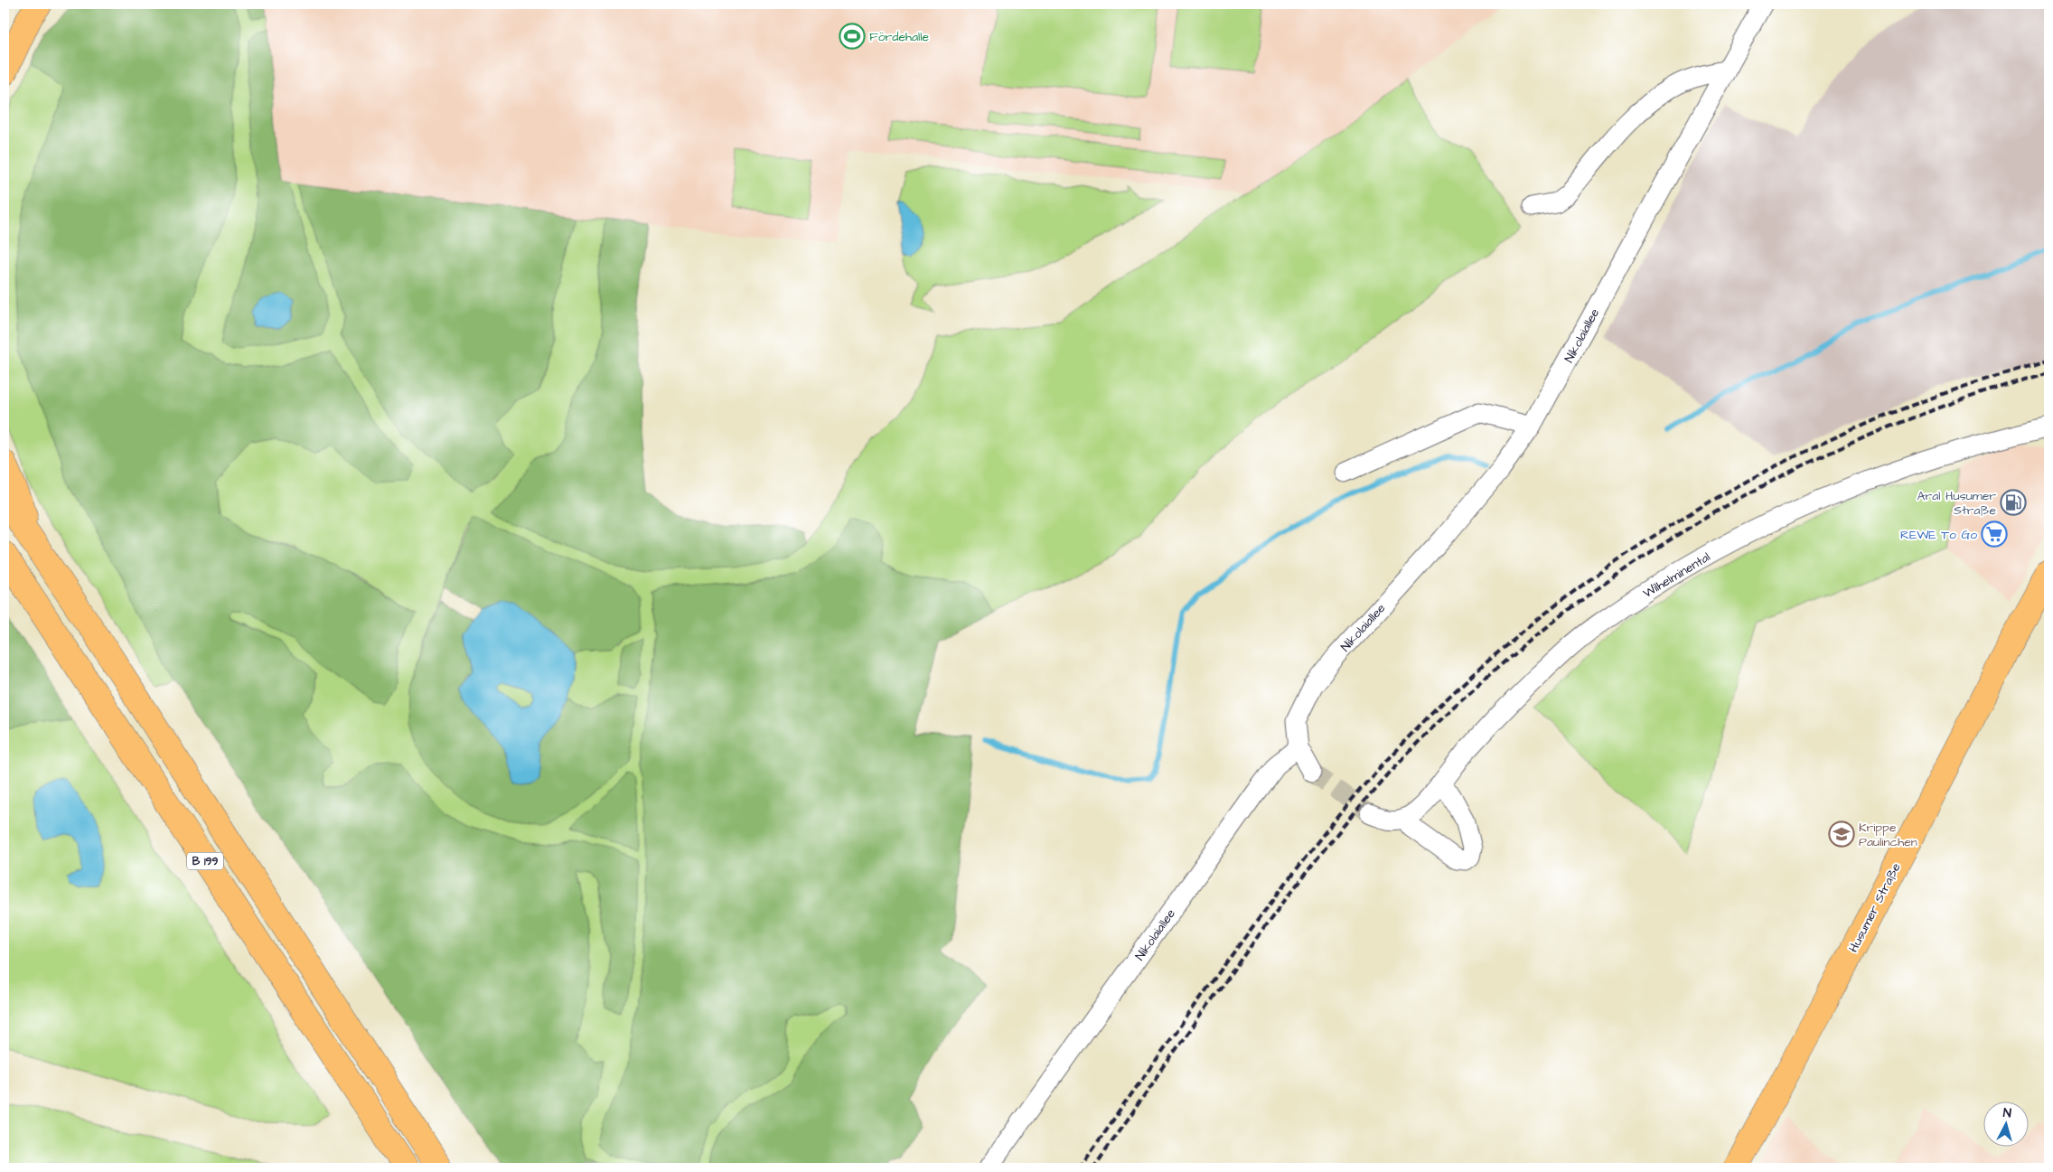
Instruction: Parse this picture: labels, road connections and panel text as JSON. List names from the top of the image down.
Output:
{
  "streets": {
    "main road": ["B 199", "Husumer Straße"],
    "street": ["Nikolaiallee", "Wilhelminental"]
  },
  "places": {
    "sports": ["Fördehalle"],
    "fuel station": ["Aral Husumer Straße"],
    "supermarket": ["REWE To Go"],
    "school or university": ["Krippe Paulinchen"]
  },
  "north": "top"
}
